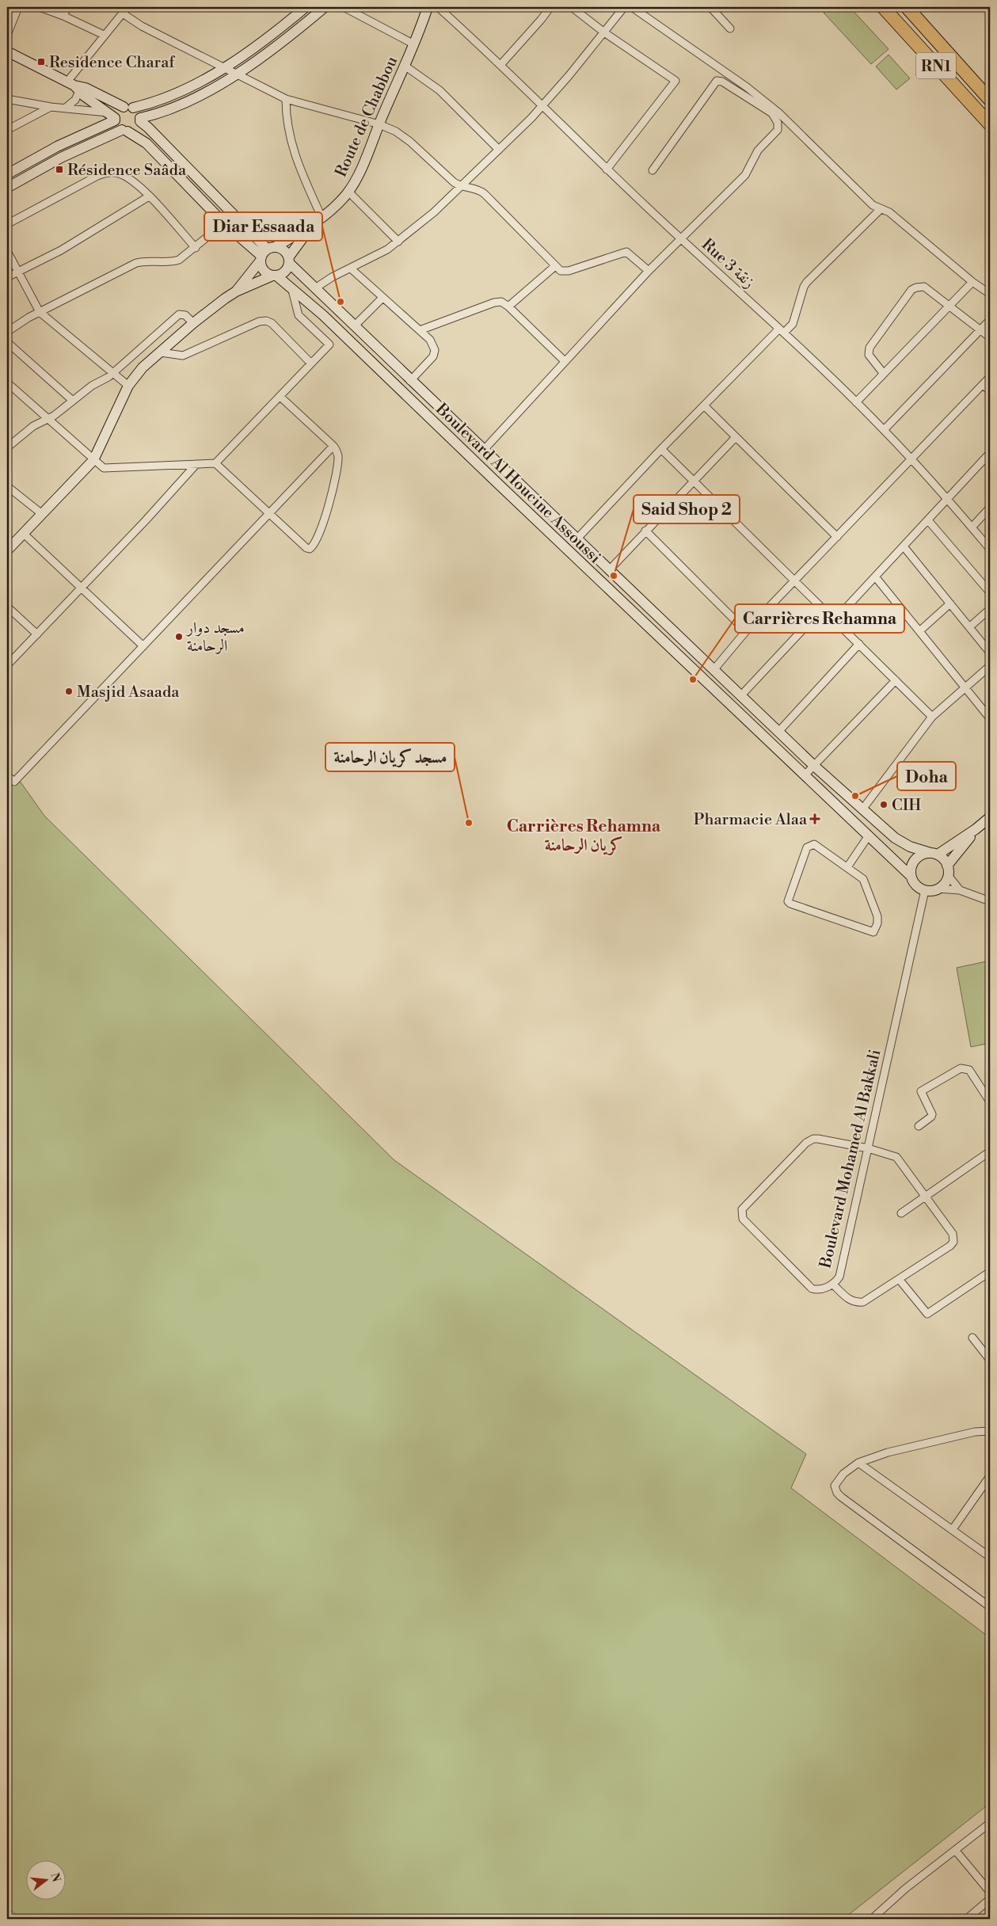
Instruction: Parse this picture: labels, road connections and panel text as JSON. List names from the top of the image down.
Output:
{
  "streets": {
    "highway": ["RN1"],
    "street": [
      "Route de Chabbou",
      "Rue 3 زنقة",
      "Boulevard Al Houcine Assoussi",
      "Boulevard Mohamed Al Bakkali"
    ]
  },
  "crossings": [
    ["Route de Chabbou", "Boulevard Al Houcine Assoussi"],
    ["Boulevard Al Houcine Assoussi", "Boulevard Mohamed Al Bakkali"]
  ],
  "districts": ["Carrières Rehamna كريان الرحامنة"],
  "places": {
    "transit": ["Residence Charaf", "Résidence Saâda"],
    "other": [
      "Diar Essaada",
      "Said Shop 2",
      "مسجد دوار الرحامنة",
      "Carrières Rehamna",
      "Masjid Asaada",
      "Doha",
      "CIH",
      "مسجد كريان الرحامنة"
    ],
    "health": ["Pharmacie Alaa"]
  },
  "north": "right"
}
